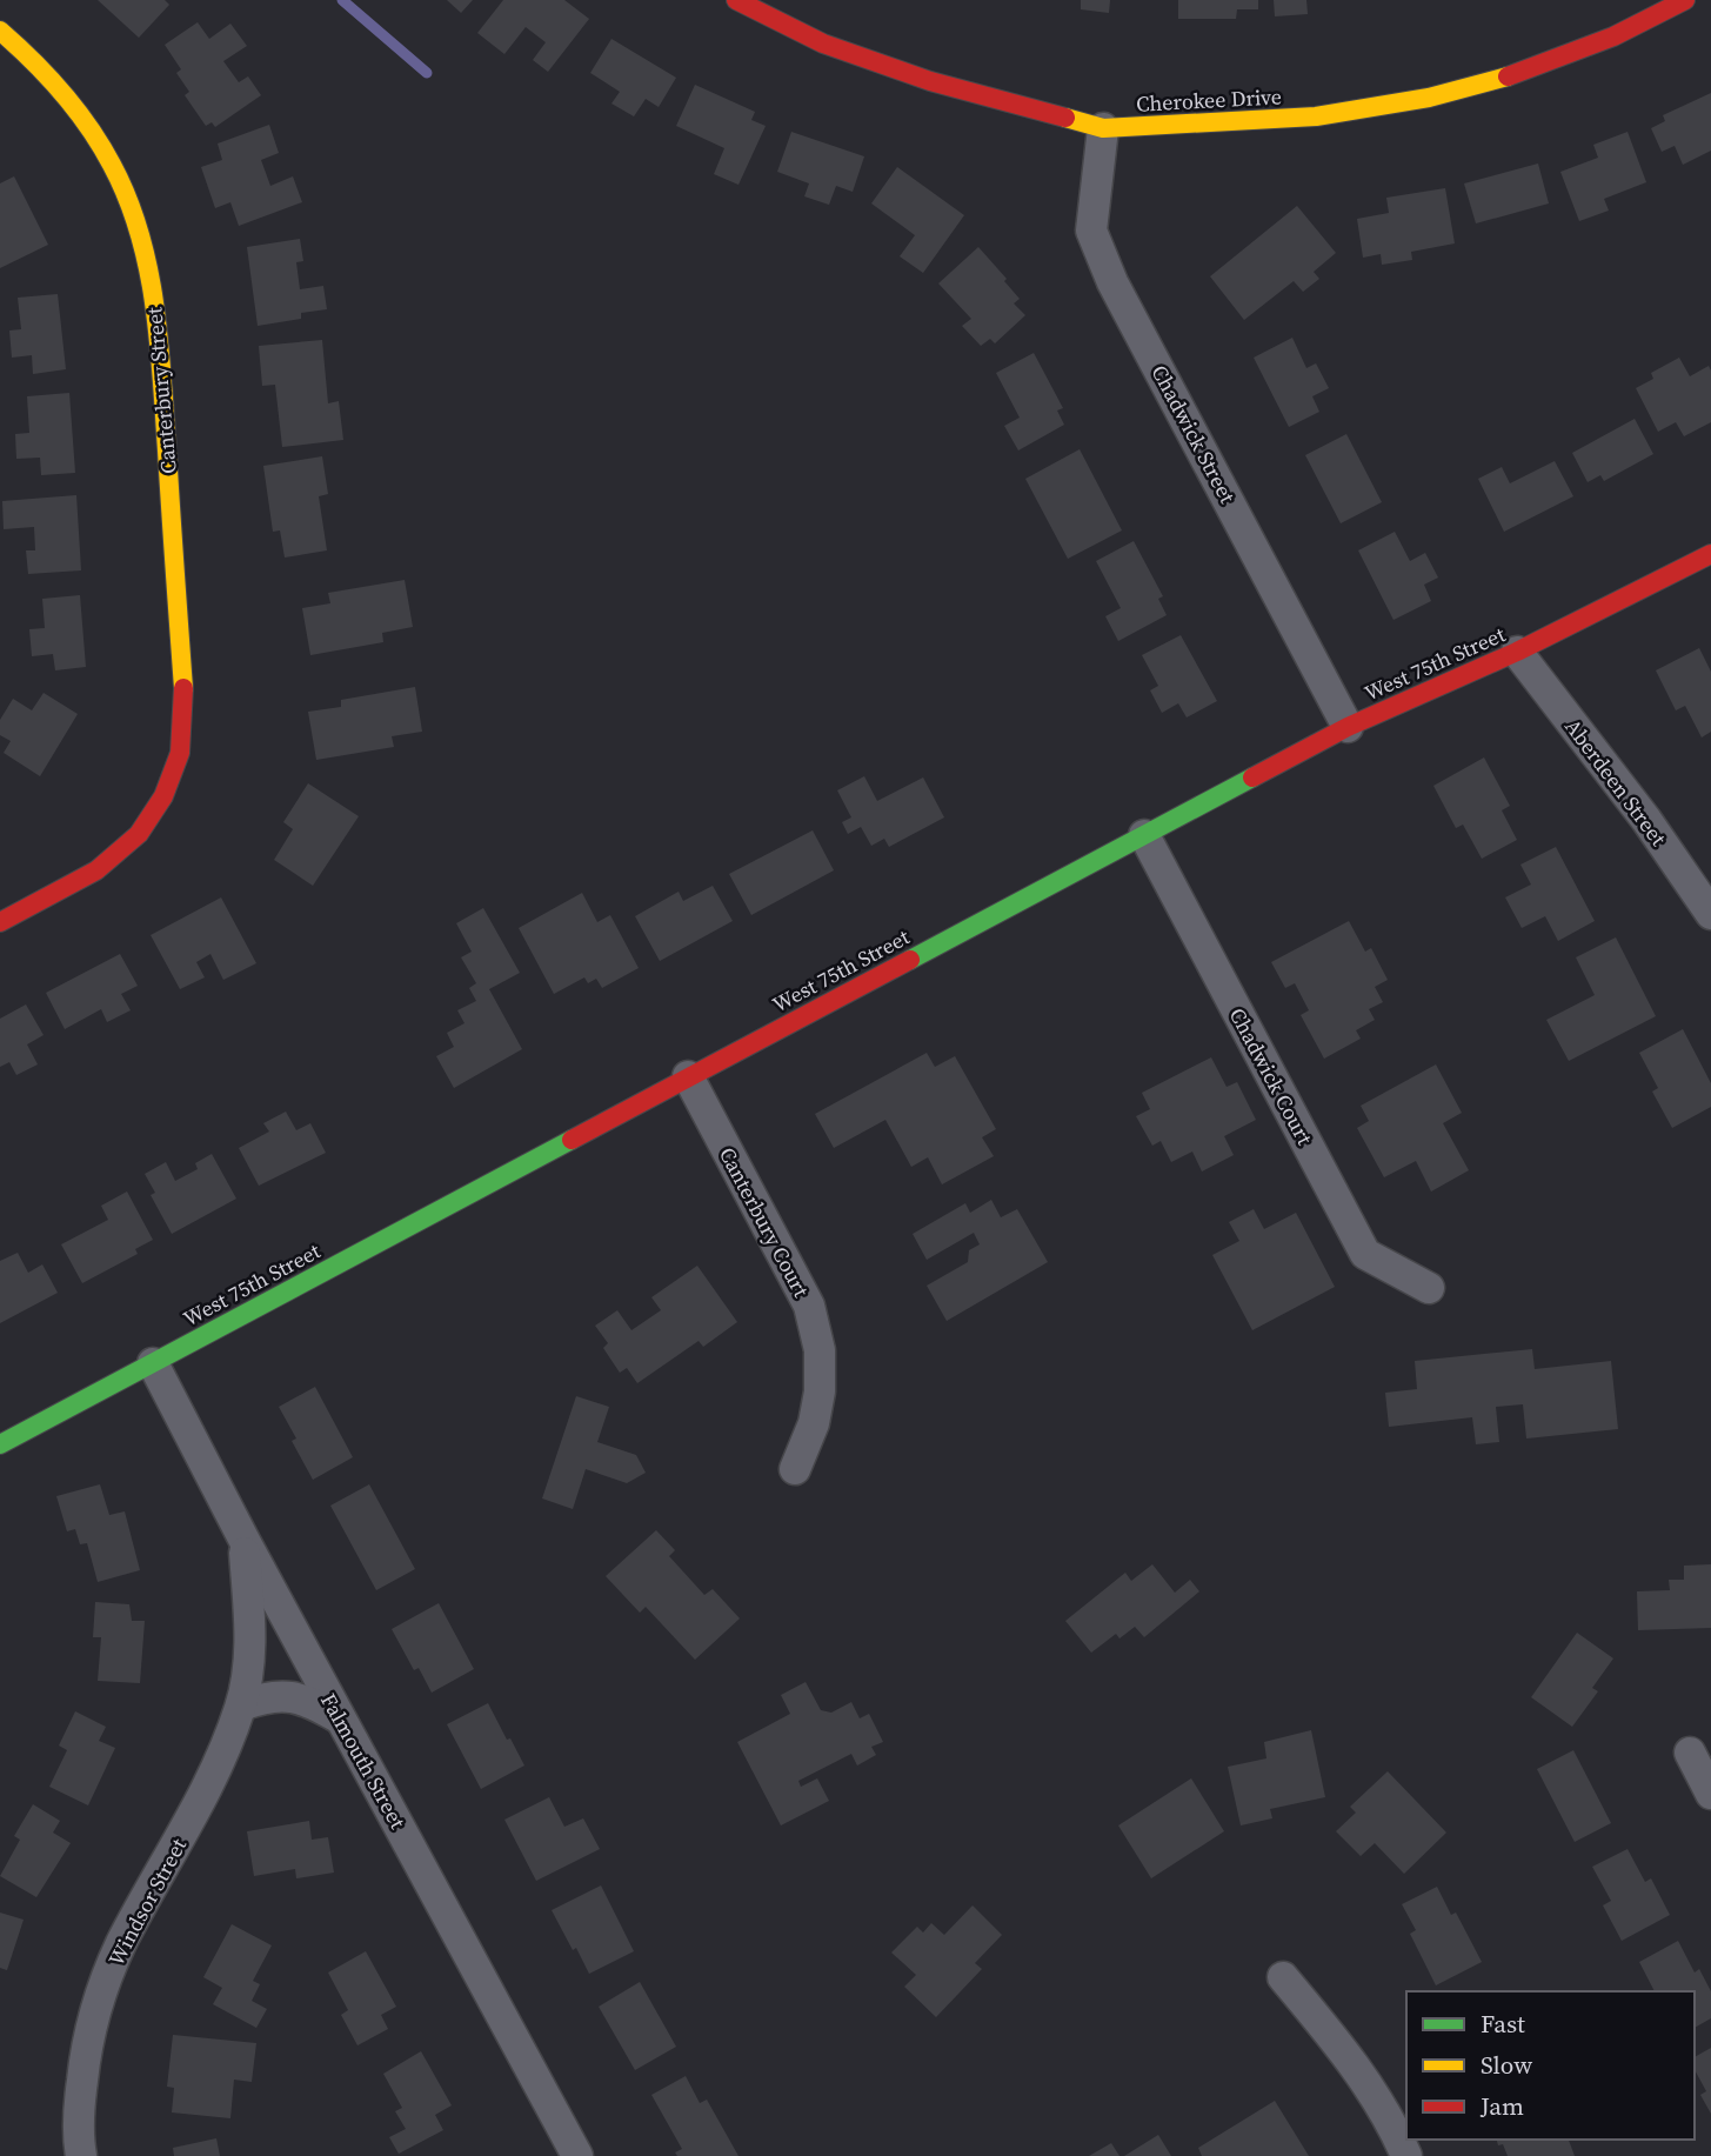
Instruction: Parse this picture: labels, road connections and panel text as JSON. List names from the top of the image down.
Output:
{
  "streets": {
    "street": [
      "Cherokee Drive",
      "Canterbury Street",
      "Chadwick Street",
      "West 75th Street",
      "Aberdeen Street",
      "Chadwick Court",
      "Canterbury Court",
      "Falmouth Street",
      "Windsor Street"
    ]
  },
  "crossings": [
    ["Cherokee Drive", "Chadwick Street"],
    ["Chadwick Street", "West 75th Street"],
    ["West 75th Street", "Aberdeen Street"],
    ["West 75th Street", "Chadwick Court"],
    ["West 75th Street", "Canterbury Court"],
    ["West 75th Street", "Falmouth Street"],
    ["Falmouth Street", "Windsor Street"]
  ],
  "legend": ["Fast", "Slow", "Jam"]
}
